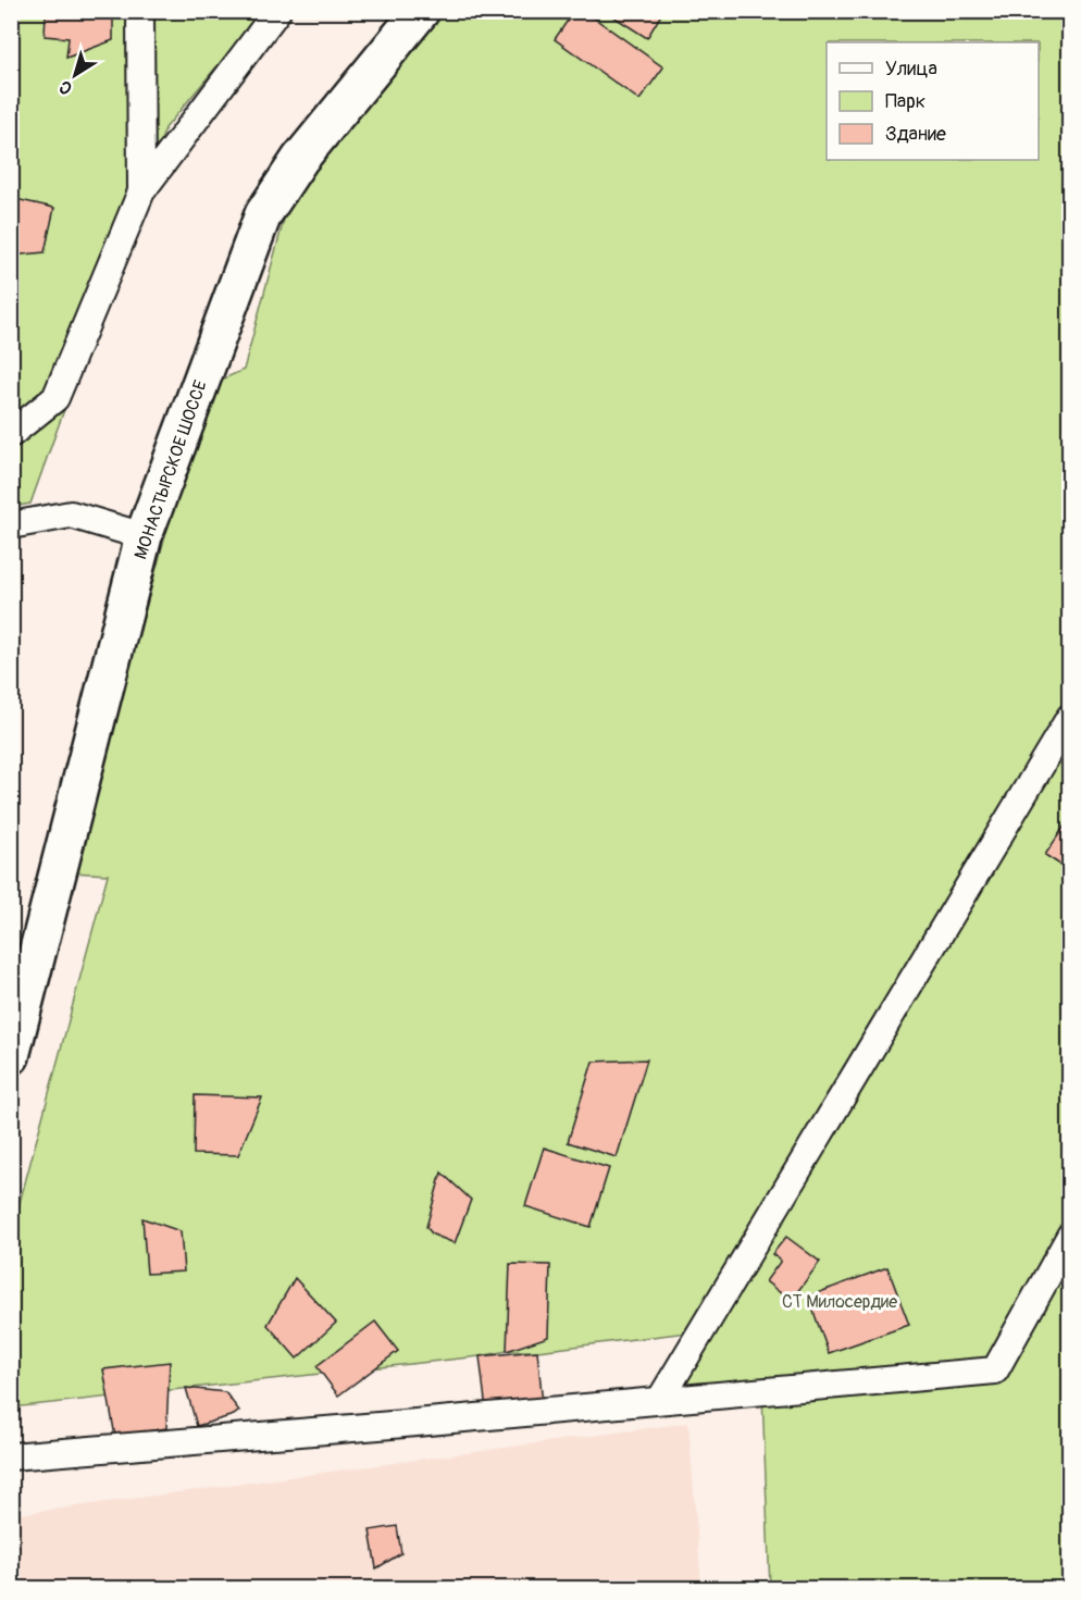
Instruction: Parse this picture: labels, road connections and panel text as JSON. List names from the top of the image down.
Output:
{
  "streets": {
    "main road": ["МОНАСТЫРСКОЕ ШОССЕ"]
  },
  "parks": ["СТ Милосердие"],
  "legend": ["Улица", "Парк", "Здание"],
  "north": "bottom left"
}
